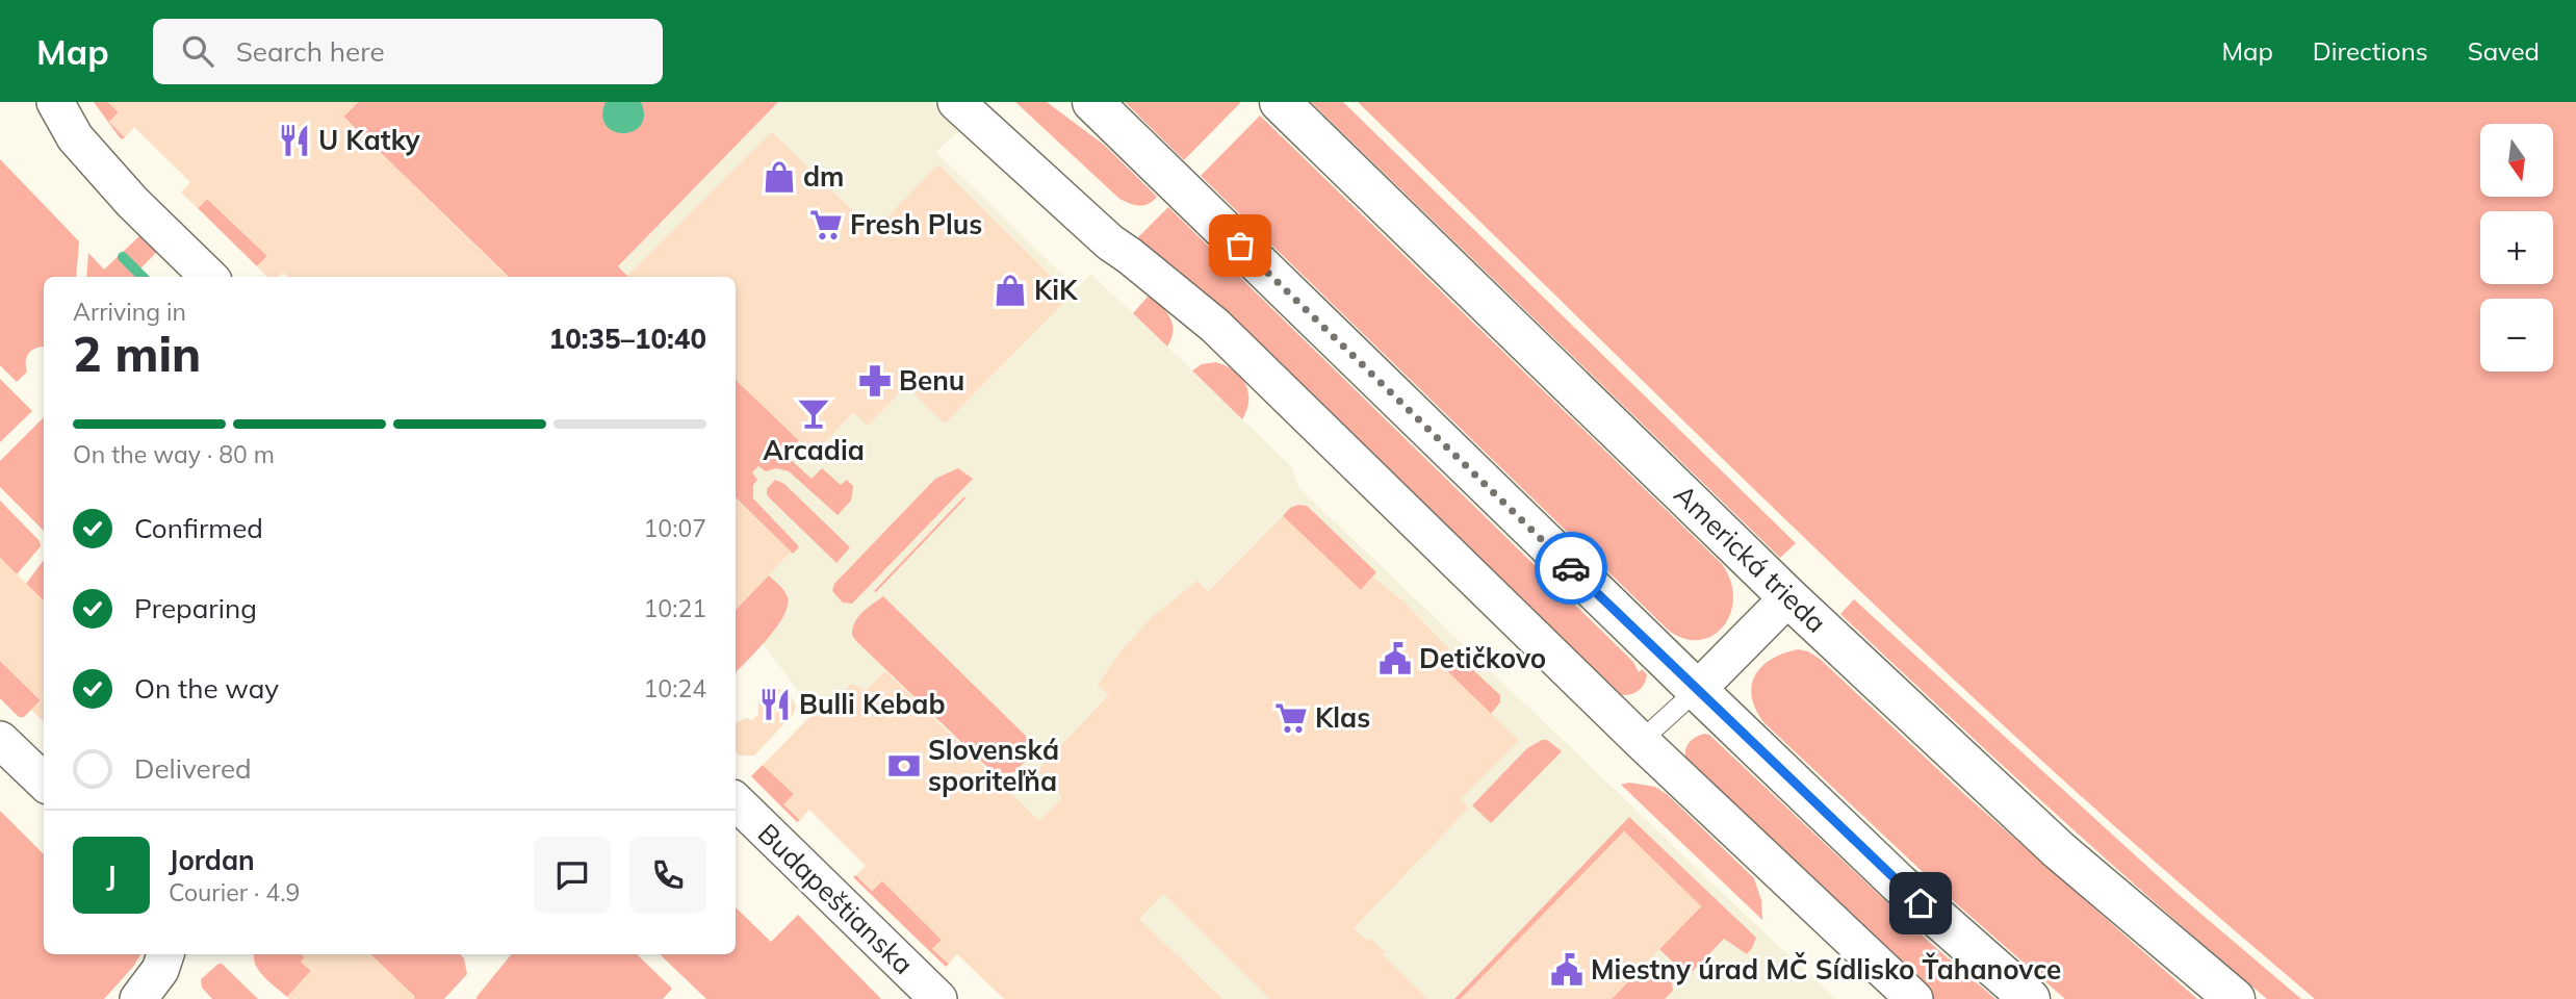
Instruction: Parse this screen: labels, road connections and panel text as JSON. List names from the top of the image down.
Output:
{
  "streets": {
    "street": ["Americká trieda", "Budapeštianska"]
  },
  "places": {
    "restaurant": ["U Katky", "Bulli Kebab"],
    "shop": ["dm", "KiK"],
    "supermarket": ["Fresh Plus", "Klas"],
    "pharmacy": ["Benu"],
    "bar": ["Arcadia"],
    "public building": ["Detičkovo", "Miestny úrad MČ Sídlisko Ťahanovce"],
    "bank": ["Slovenská sporiteľňa"]
  },
  "north": "bottom",
  "page": {
    "header": "Map",
    "search": "Search here",
    "nav": ["Map", "Directions", "Saved"],
    "map_buttons": ["+", "−"],
    "heading": ["2 min", "Arriving in", "10:35–10:40"],
    "panel": ["Jordan", "Courier · 4.9"],
    "bar": "On the way · 80 m",
    "list": [
      ["Confirmed", "10:07"],
      ["Preparing", "10:21"],
      ["On the way", "10:24"],
      "Delivered"
    ],
    "round": "J"
  }
}
